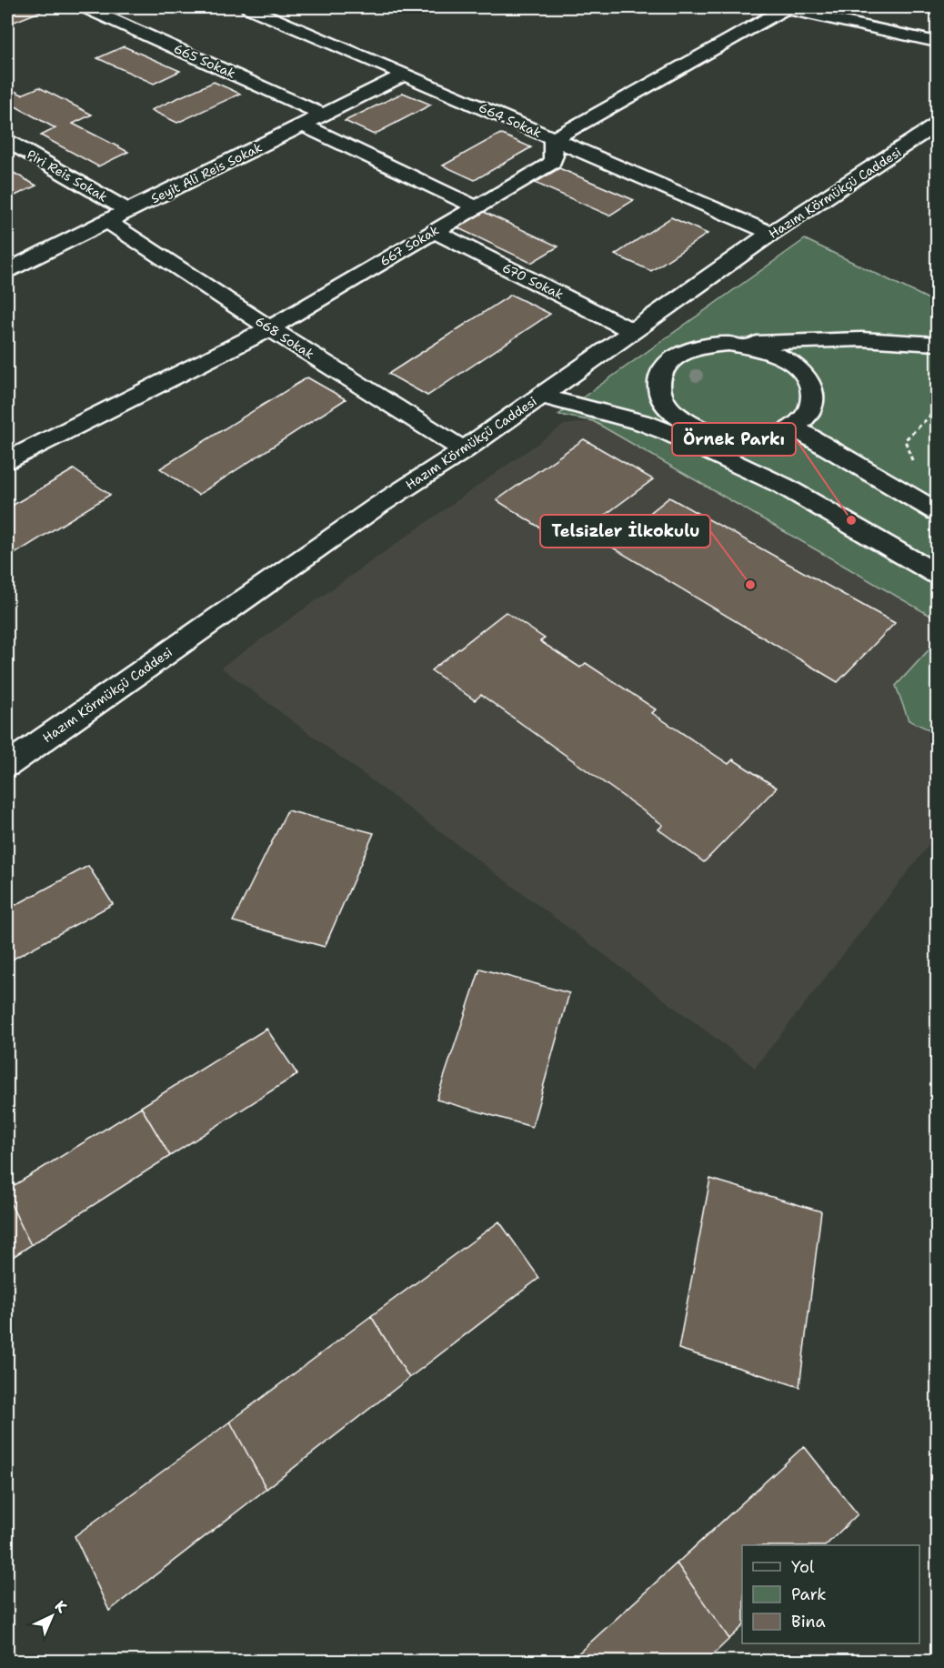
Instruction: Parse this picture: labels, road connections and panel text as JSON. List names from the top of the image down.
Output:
{
  "streets": {
    "street": [
      "665 Sokak",
      "664 Sokak",
      "Seyit Ali Reis Sokak",
      "Piri Reis Sokak",
      "Hazım Körmükçü Caddesi",
      "667 Sokak",
      "670 Sokak",
      "668 Sokak"
    ]
  },
  "crossings": [
    ["665 Sokak", "Seyit Ali Reis Sokak"],
    ["664 Sokak", "Seyit Ali Reis Sokak"],
    ["664 Sokak", "Hazım Körmükçü Caddesi"],
    ["664 Sokak", "667 Sokak"],
    ["Seyit Ali Reis Sokak", "Piri Reis Sokak"],
    ["Seyit Ali Reis Sokak", "668 Sokak"],
    ["Hazım Körmükçü Caddesi", "670 Sokak"],
    ["Hazım Körmükçü Caddesi", "668 Sokak"],
    ["667 Sokak", "670 Sokak"],
    ["667 Sokak", "668 Sokak"]
  ],
  "places": ["Örnek Parkı", "Telsizler İlkokulu"],
  "legend": ["Yol", "Park", "Bina"],
  "north": "top right"
}
